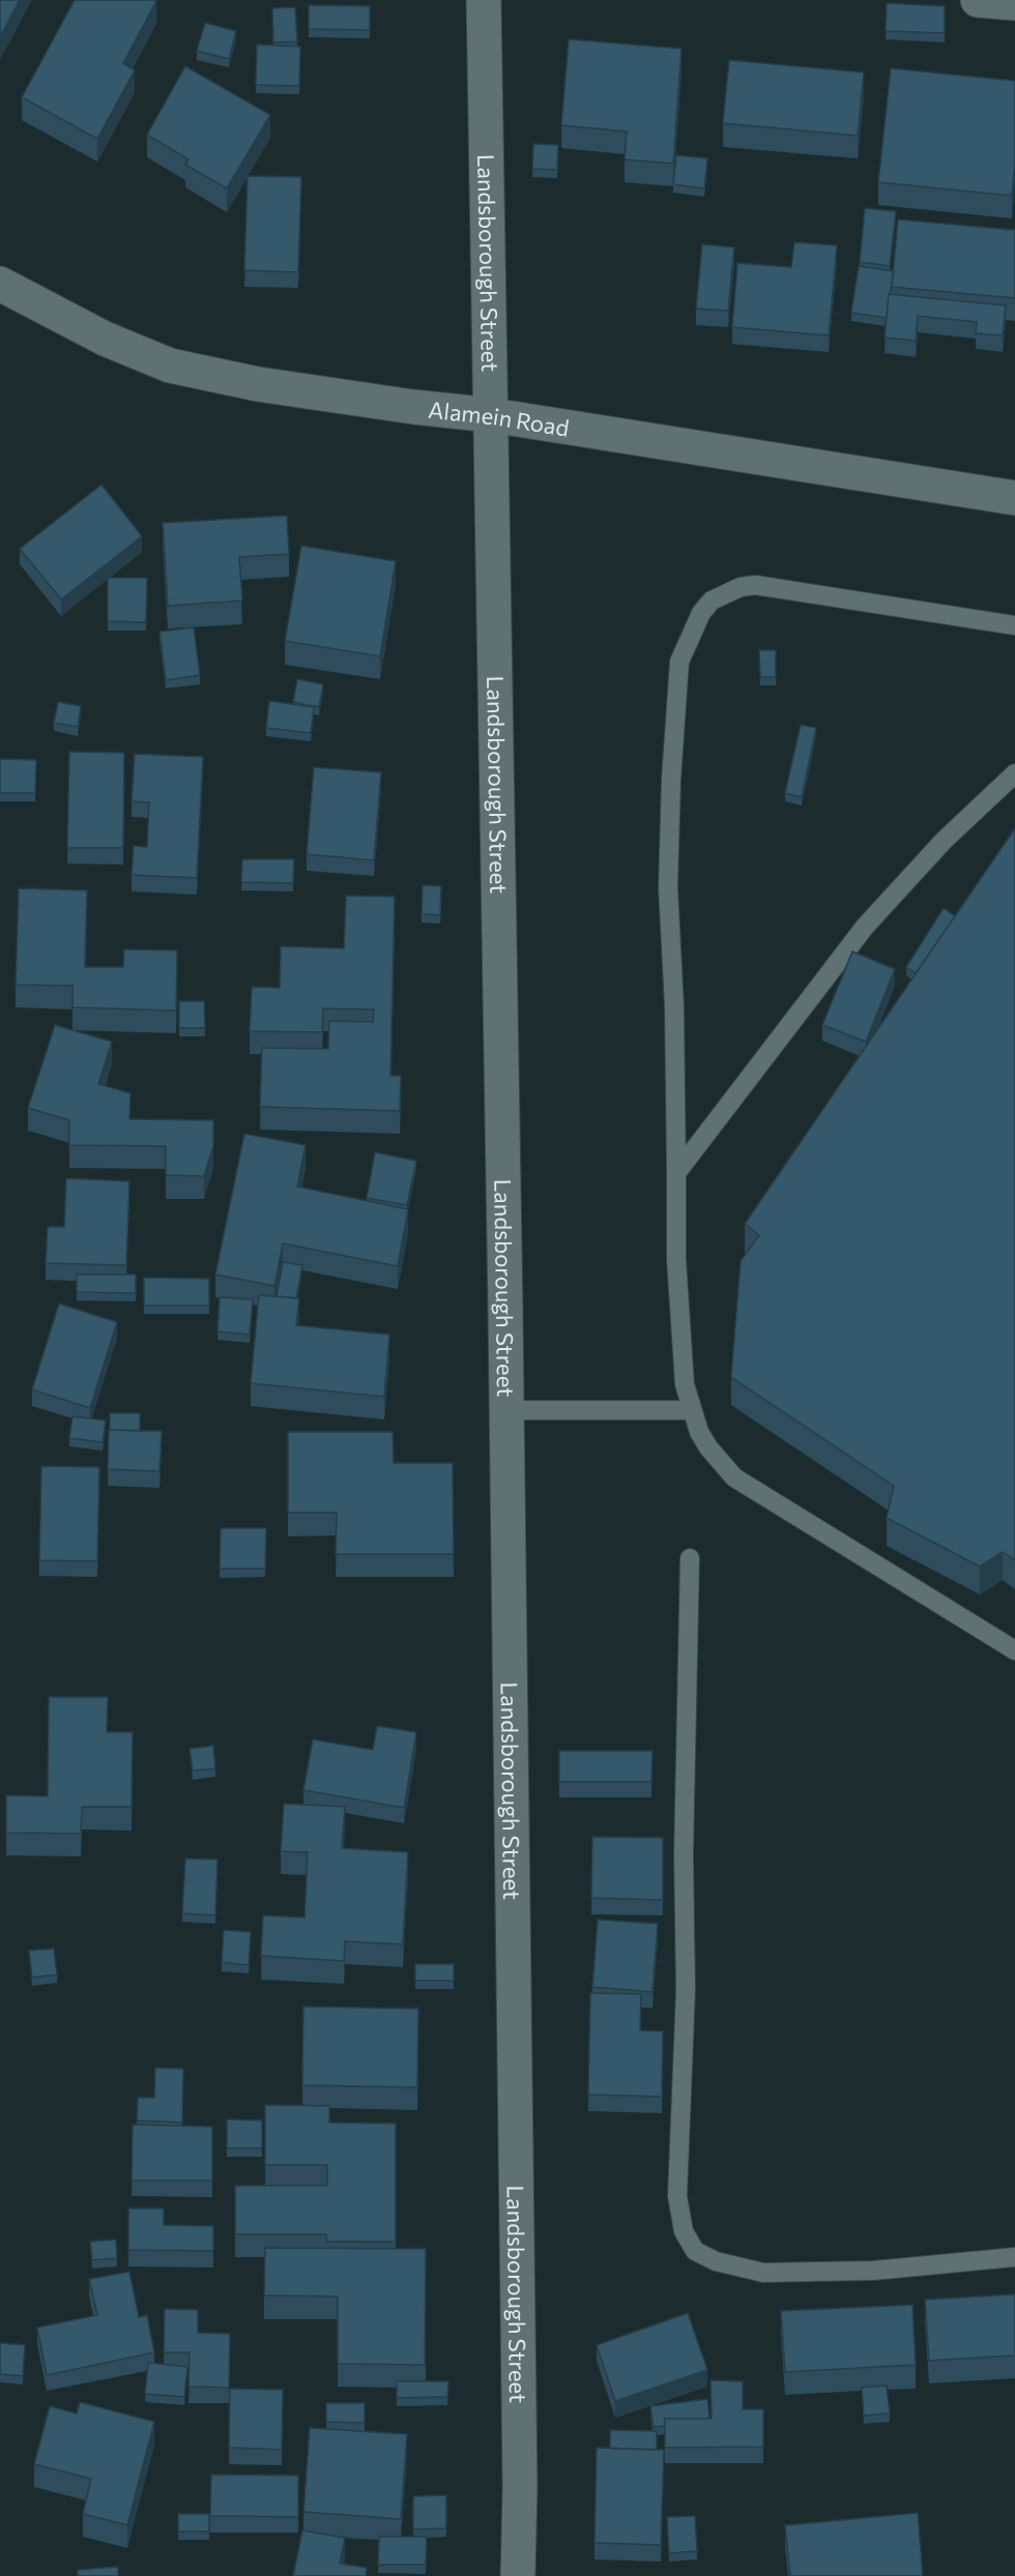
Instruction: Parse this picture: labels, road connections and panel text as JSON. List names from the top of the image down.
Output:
{
  "streets": {
    "street": ["Landsborough Street", "Alamein Road"]
  },
  "crossings": [
    ["Landsborough Street", "Alamein Road"]
  ]
}
